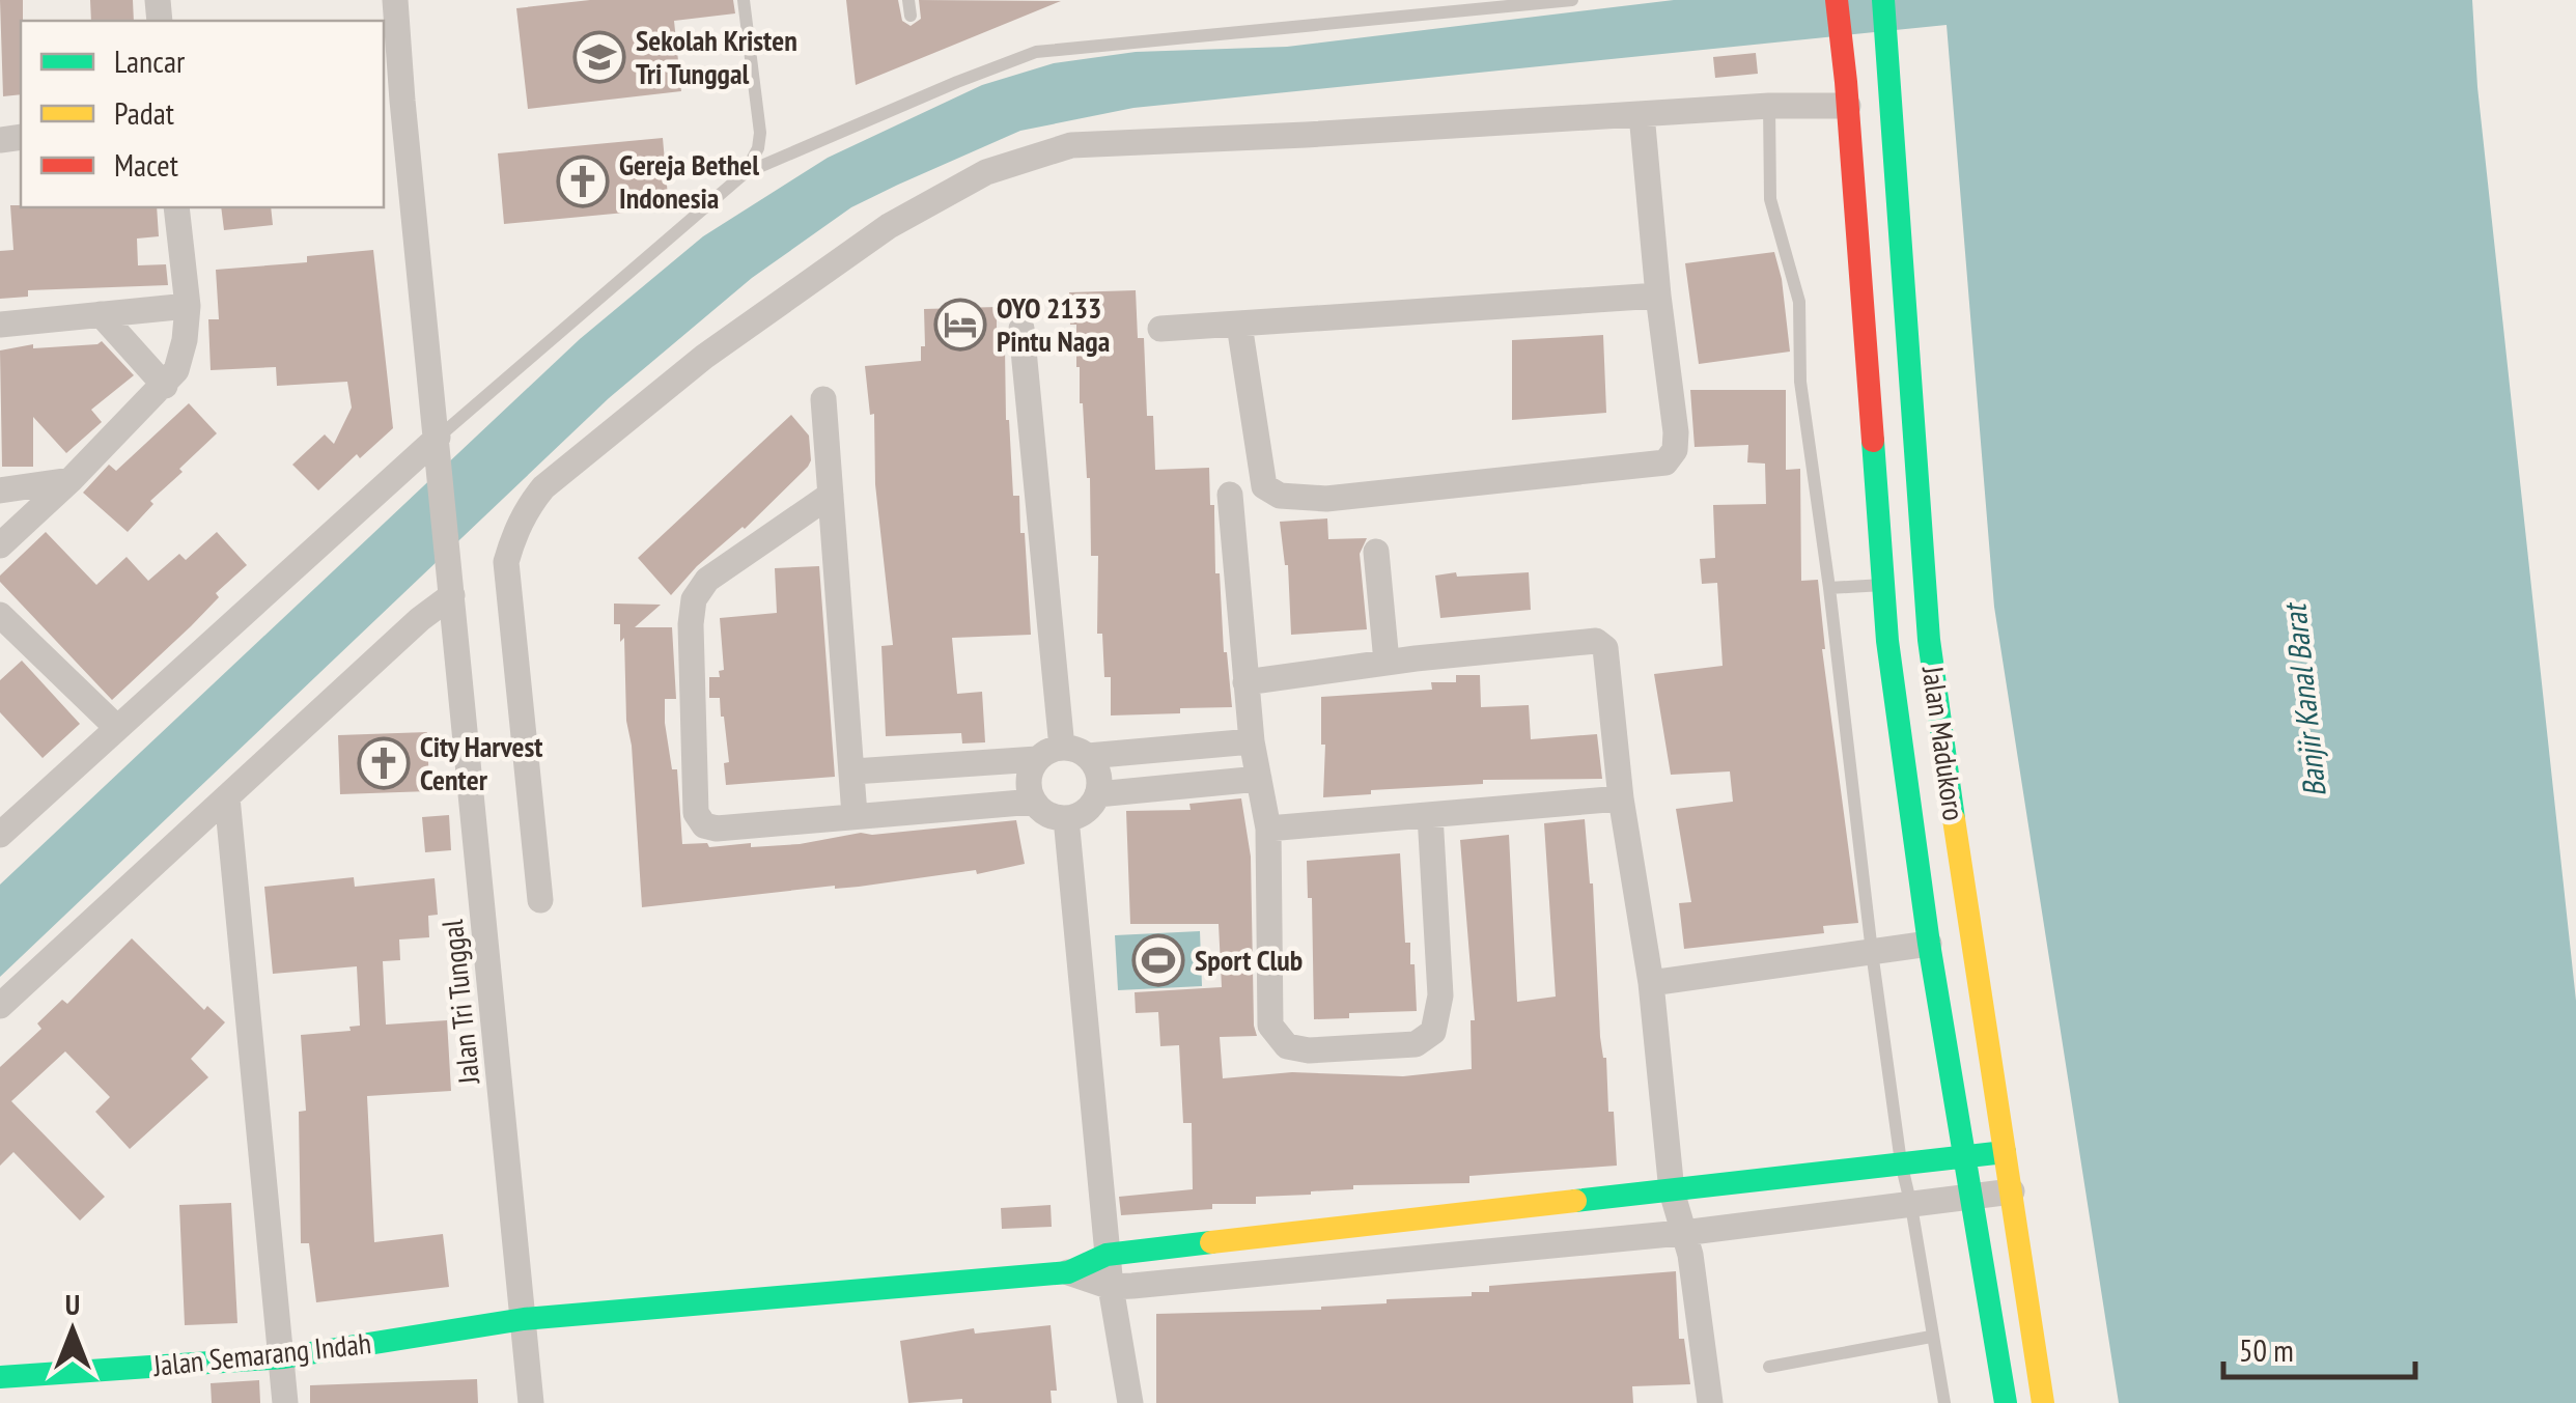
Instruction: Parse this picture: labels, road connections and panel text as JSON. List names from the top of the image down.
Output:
{
  "streets": {
    "street": ["Jalan Madukoro", "Jalan Tri Tunggal", "Jalan Semarang Indah"]
  },
  "crossings": [
    ["Jalan Madukoro", "Jalan Semarang Indah"],
    ["Jalan Tri Tunggal", "Jalan Semarang Indah"]
  ],
  "water": ["Banjir Kanal Barat"],
  "places": {
    "school or university": ["Sekolah Kristen Tri Tunggal"],
    "church": ["Gereja Bethel Indonesia", "City Harvest Center"],
    "hotel": ["OYO 2133 Pintu Naga"],
    "sports": ["Sport Club"]
  },
  "legend": ["Lancar", "Padat", "Macet"],
  "scale_bar": "50 m",
  "north": "top"
}
